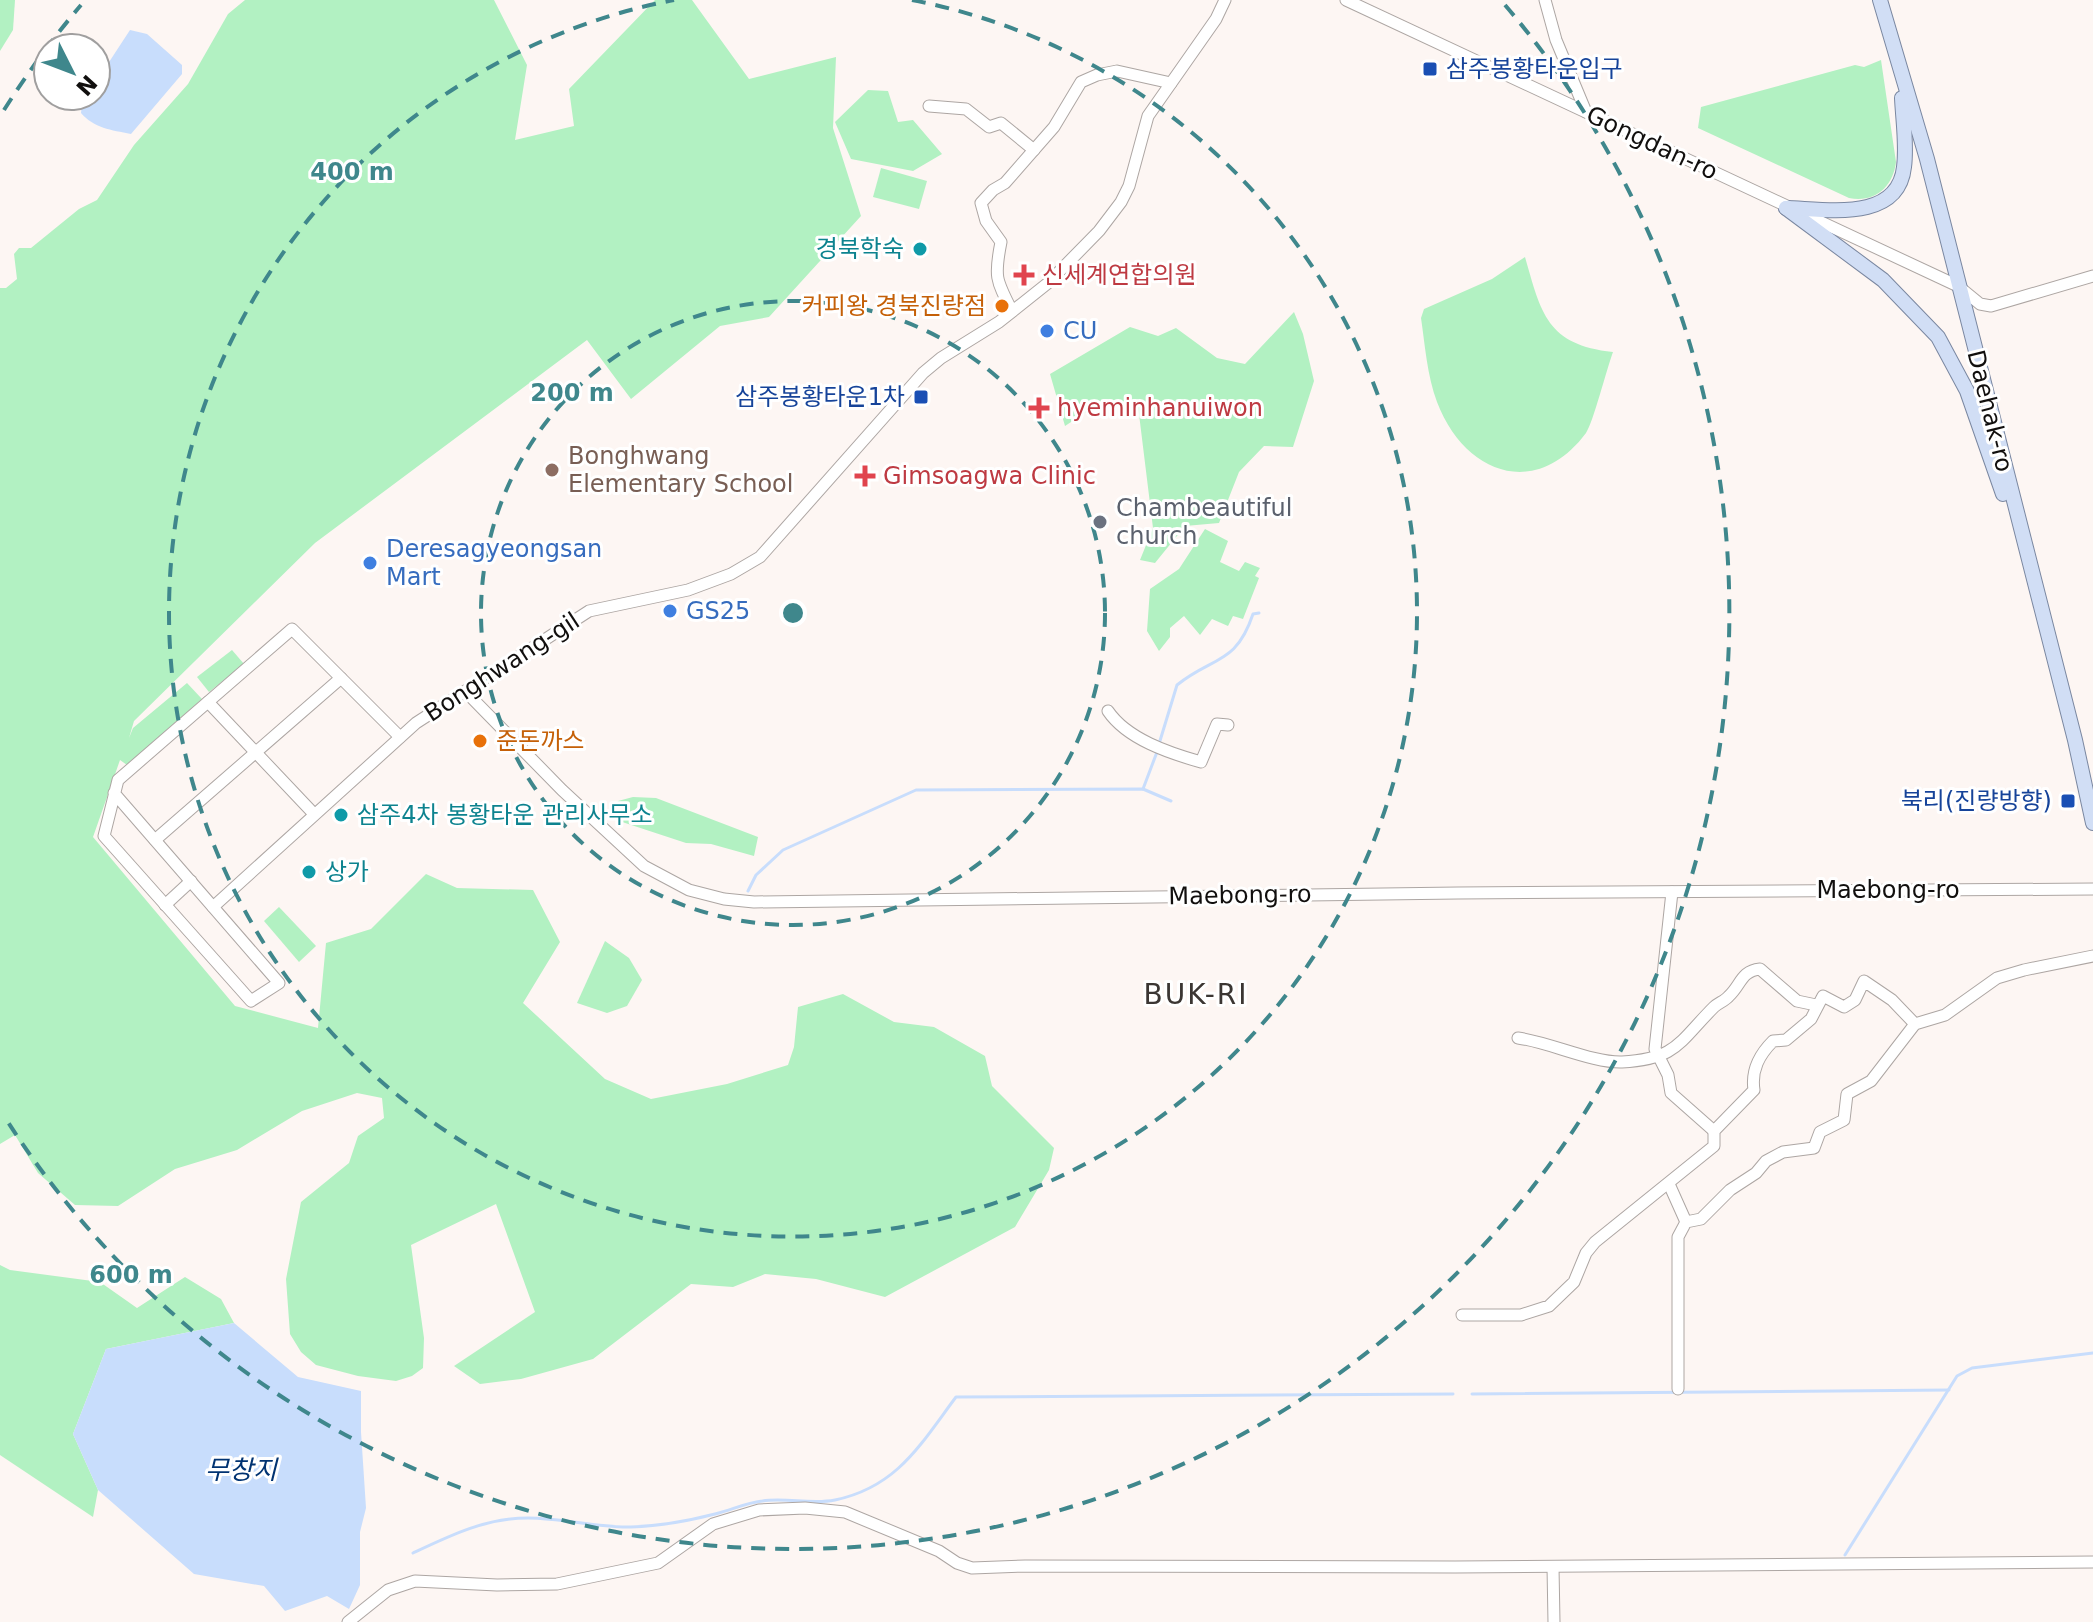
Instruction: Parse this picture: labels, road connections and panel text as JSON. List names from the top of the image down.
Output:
{
  "streets": {
    "main road": ["Daehak-ro"],
    "street": ["Gongdan-ro", "Bonghwang-gil", "Maebong-ro"]
  },
  "crossings": [
    ["Gongdan-ro", "Daehak-ro"],
    ["Bonghwang-gil", "Maebong-ro"]
  ],
  "districts": ["BUK-RI"],
  "water": ["무창지"],
  "places": {
    "transit": ["삼주봉황타운입구", "삼주봉황타운1차", "북리(진량방향)"],
    "other": [
      "경북학숙",
      "커피왕 경북진량점",
      "CU",
      "Bonghwang Elementary School",
      "Chambeautiful church",
      "Deresagyeongsan Mart",
      "GS25",
      "준돈까스",
      "삼주4차 봉황타운 관리사무소",
      "상가"
    ],
    "health": ["신세계연합의원", "hyeminhanuiwon", "Gimsoagwa Clinic"]
  },
  "north": "bottom right",
  "rings": ["400 m", "200 m", "600 m"]
}
